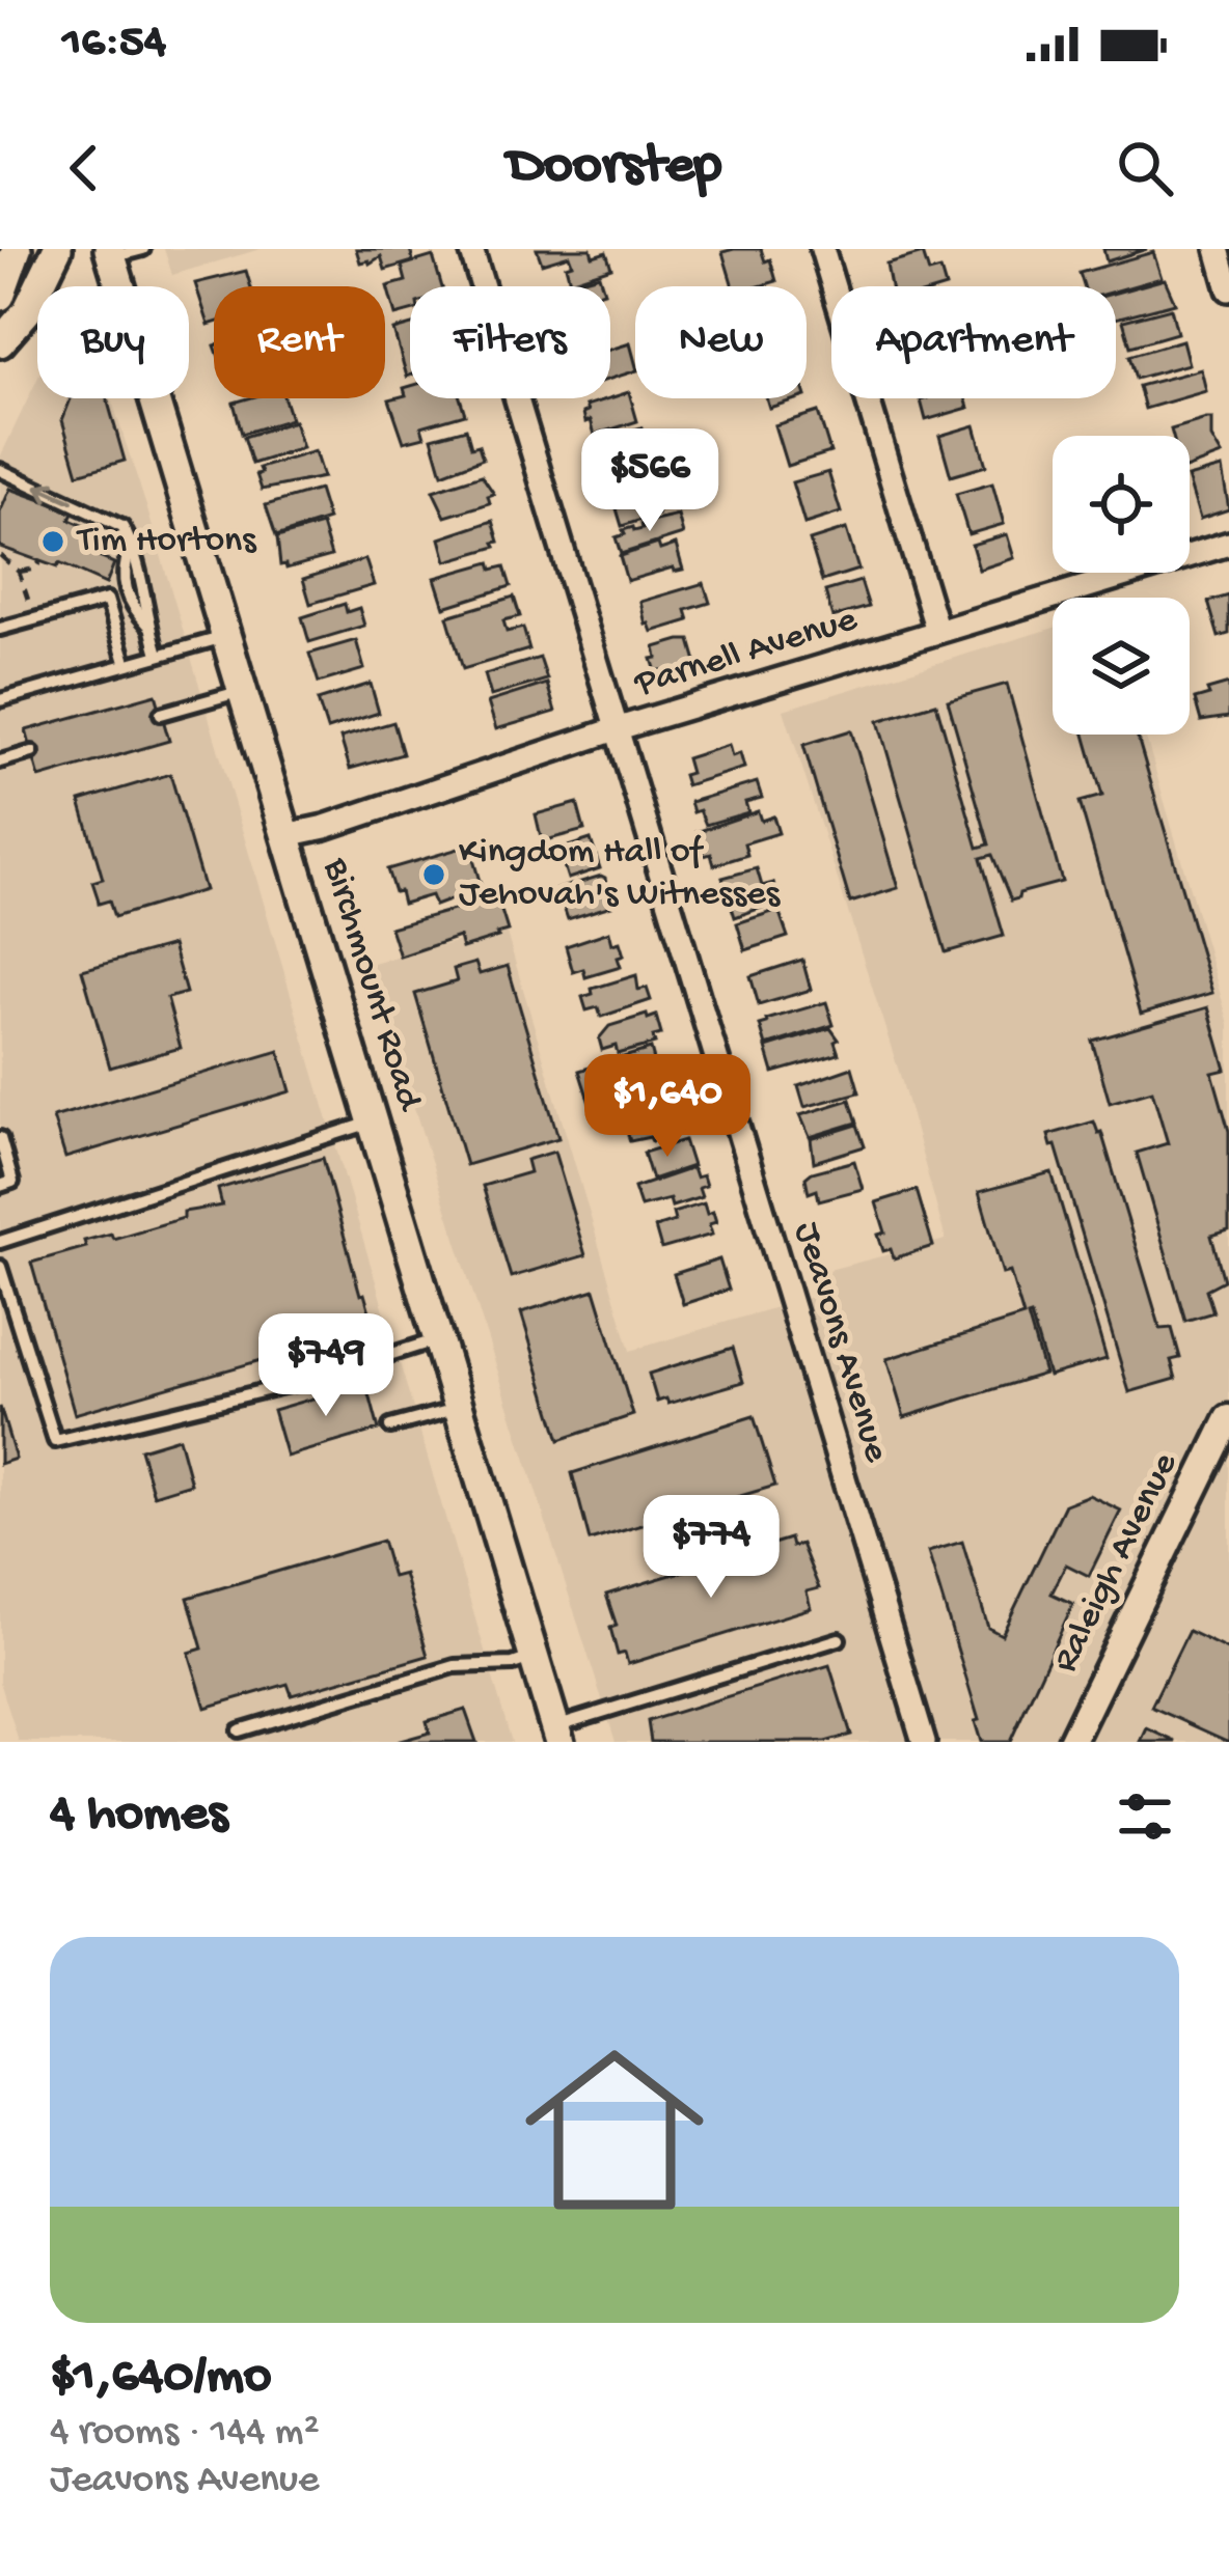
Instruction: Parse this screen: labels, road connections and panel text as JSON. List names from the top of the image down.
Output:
{
  "streets": {
    "main road": ["Birchmount Road"],
    "street": ["Parnell Avenue", "Jeavons Avenue", "Raleigh Avenue"]
  },
  "crossings": [
    ["Parnell Avenue", "Birchmount Road"],
    ["Parnell Avenue", "Jeavons Avenue"]
  ],
  "places": ["Tim Hortons", "Kingdom Hall of Jehovah's Witnesses"],
  "page": {
    "status": "16:54",
    "header": "Doorstep",
    "chip": [
      "Buy",
      "Rent",
      "Filters",
      "New",
      "Apartment"
    ],
    "price": [
      "$566",
      "$1,640",
      "$749",
      "$774"
    ],
    "heading": "4 homes",
    "list": [
      {
        "name": "$1,640/mo",
        "note": "4 rooms · 144 m² · Jeavons Avenue"
      }
    ]
  }
}
